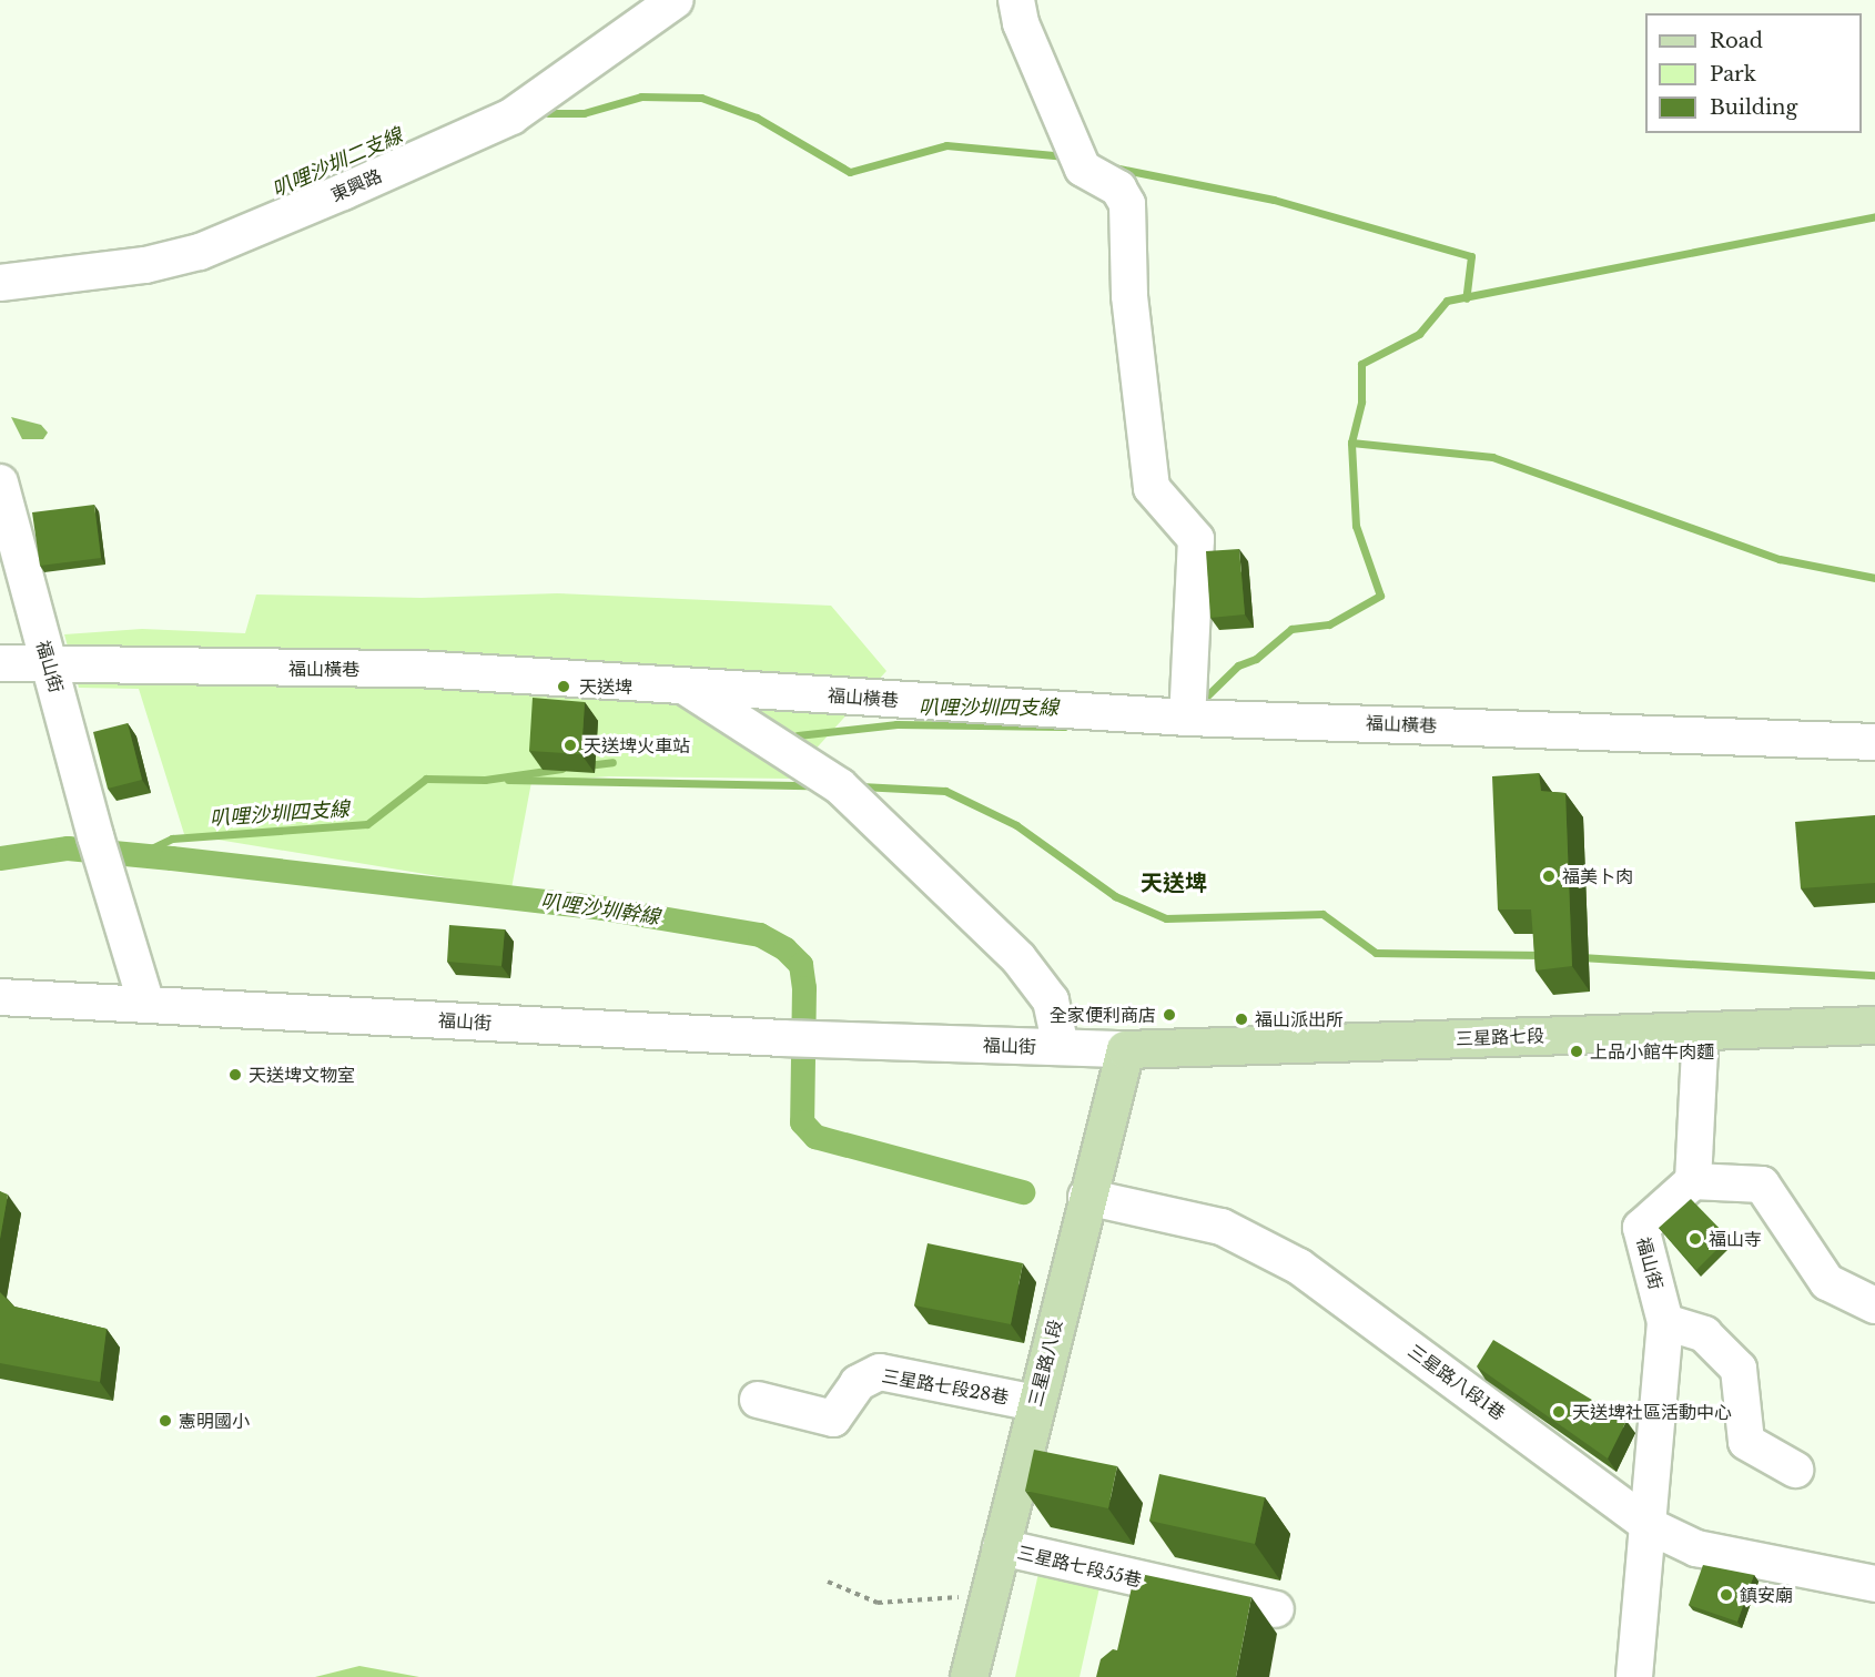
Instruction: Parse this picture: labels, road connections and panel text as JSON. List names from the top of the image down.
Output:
{
  "streets": {
    "main road": ["三星路七段", "三星路八段"],
    "street": [
      "東興路",
      "福山街",
      "福山橫巷",
      "三星路八段1巷",
      "三星路七段28巷",
      "三星路七段55巷"
    ]
  },
  "crossings": [
    ["福山街", "福山橫巷"],
    ["福山街", "三星路七段"],
    ["福山街", "三星路八段"],
    ["福山街", "三星路八段1巷"],
    ["三星路七段", "三星路八段"],
    ["三星路八段", "三星路八段1巷"],
    ["三星路八段", "三星路七段28巷"],
    ["三星路八段", "三星路七段55巷"]
  ],
  "districts": ["天送埤"],
  "water": ["叭哩沙圳二支線", "叭哩沙圳四支線", "叭哩沙圳幹線"],
  "places": [
    "天送埤",
    "天送埤火車站",
    "福美卜肉",
    "全家便利商店",
    "福山派出所",
    "上品小館牛肉麵",
    "天送埤文物室",
    "福山寺",
    "天送埤社區活動中心",
    "憲明國小",
    "鎮安廟"
  ],
  "legend": ["Road", "Park", "Building"]
}
